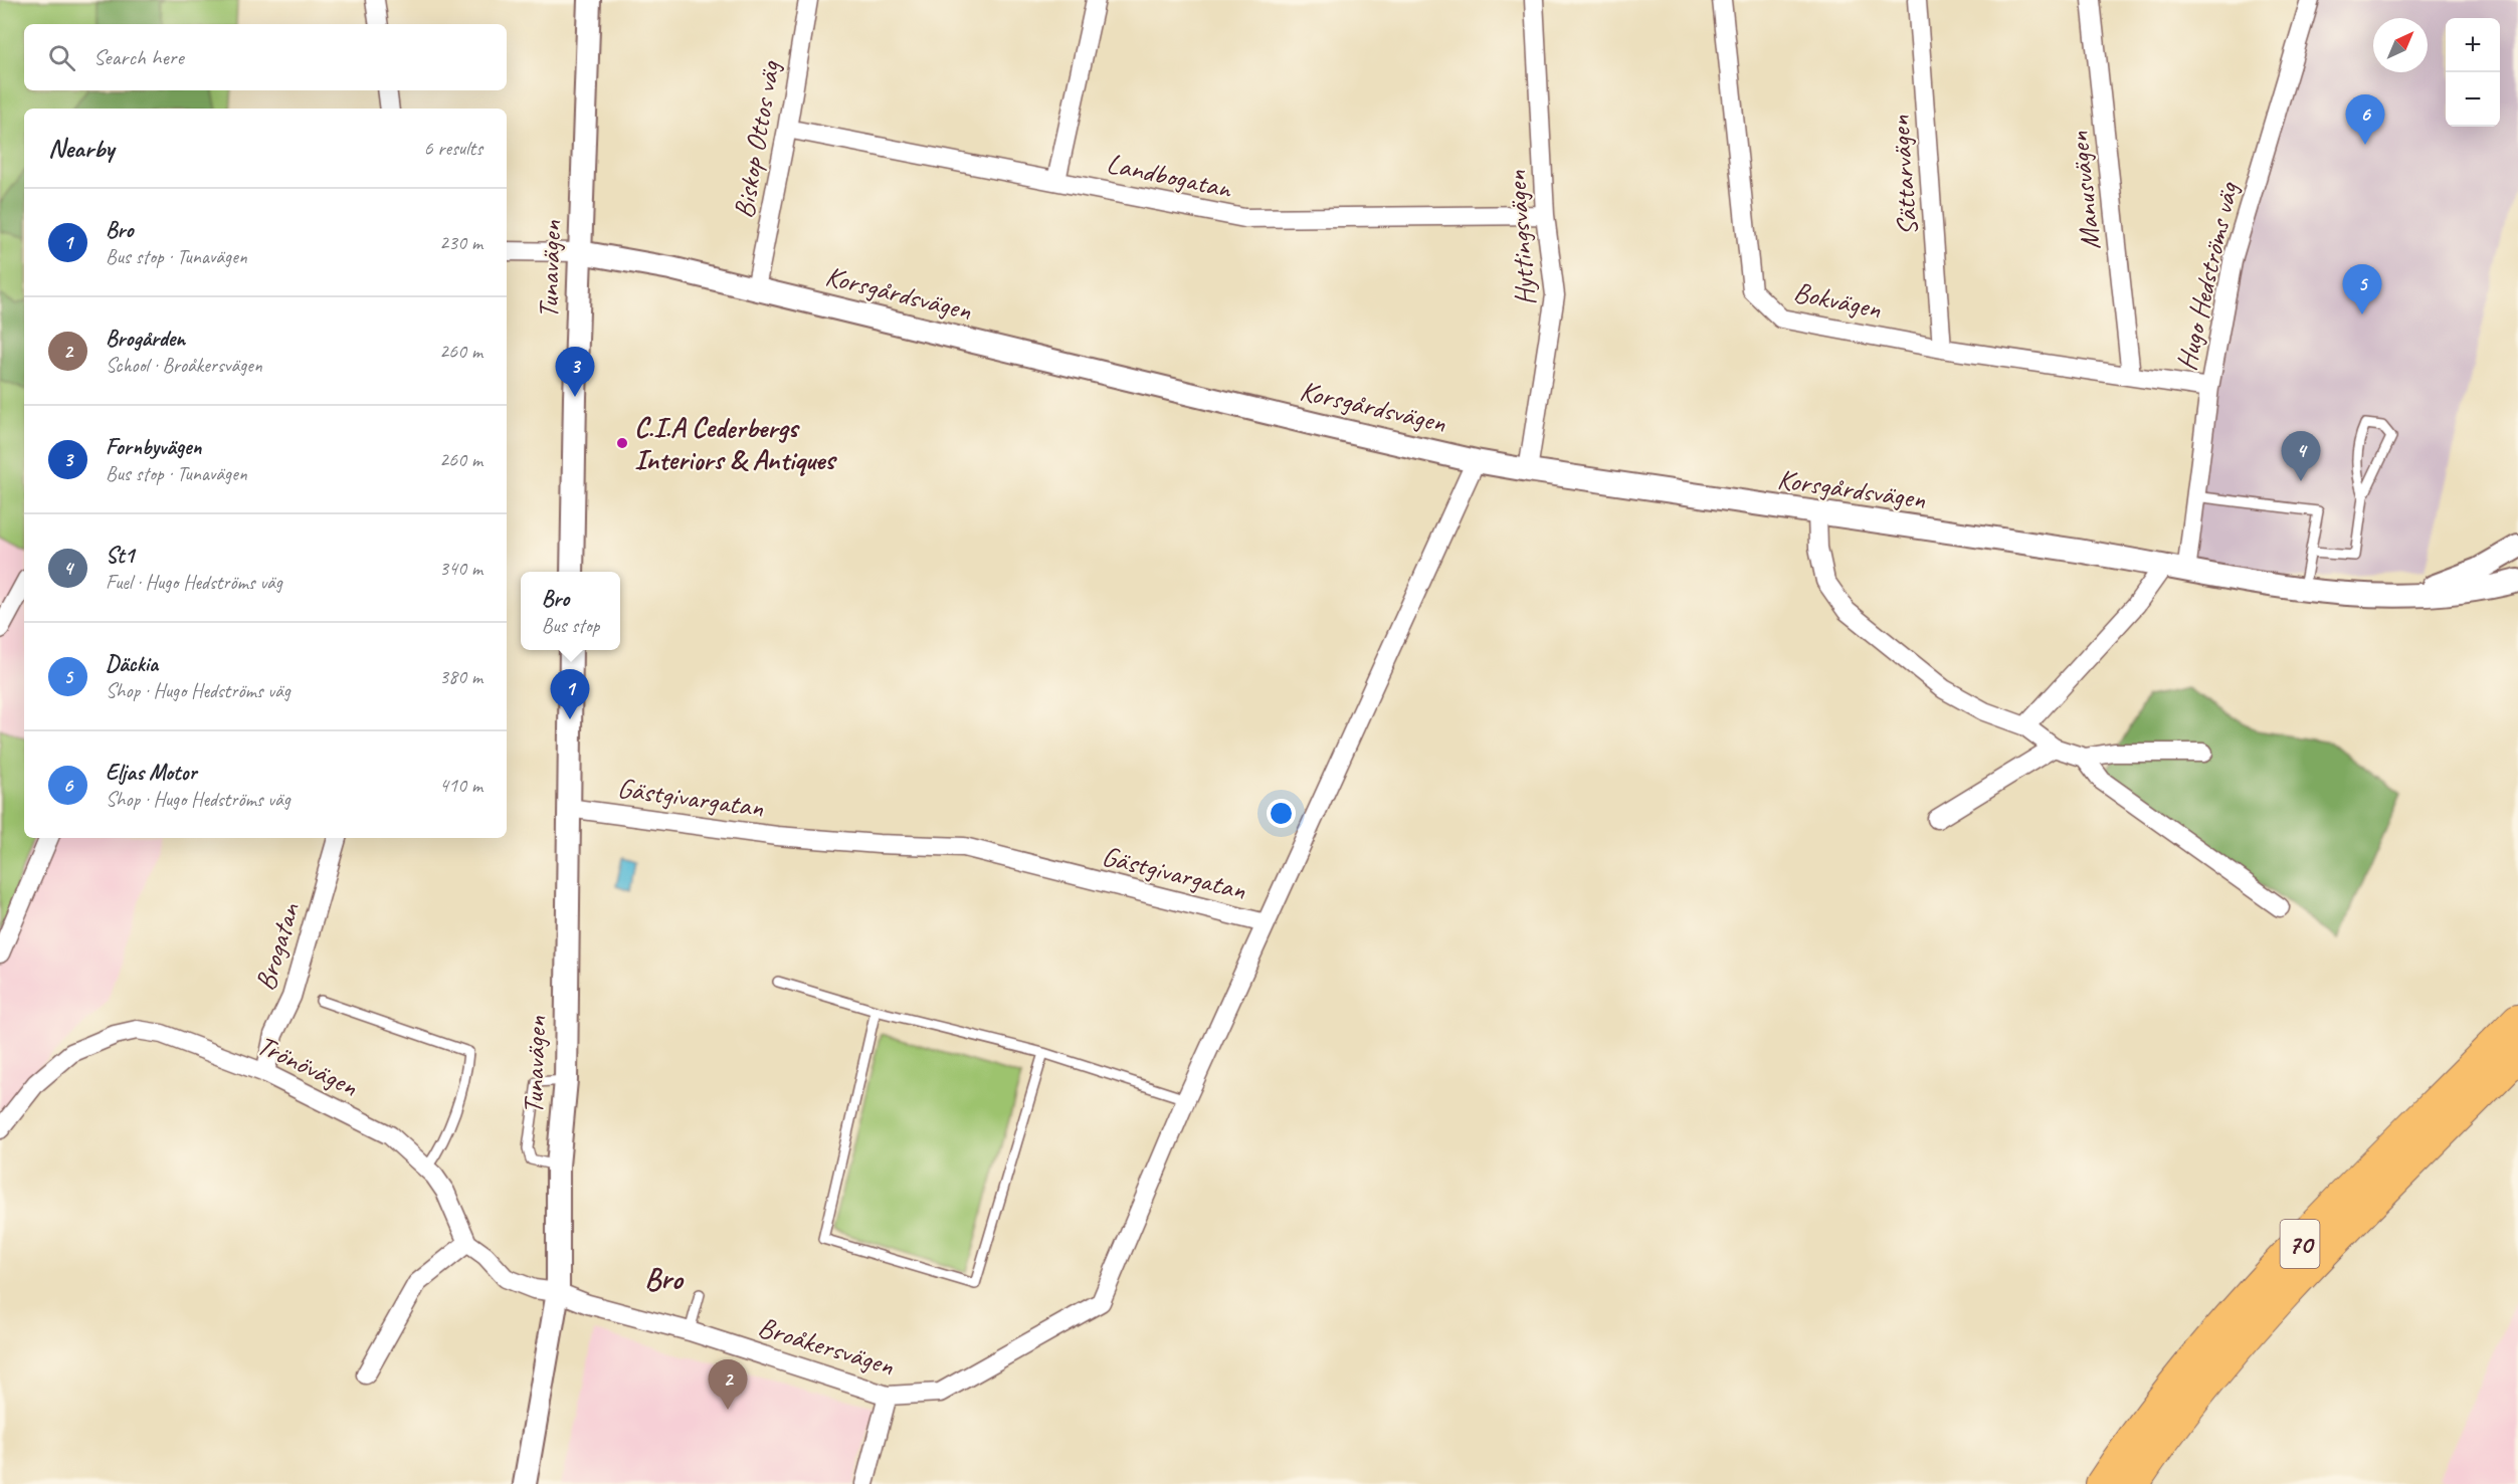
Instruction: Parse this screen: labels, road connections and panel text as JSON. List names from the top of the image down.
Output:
{
  "streets": {
    "highway": ["70"],
    "street": [
      "Biskop Ottos väg",
      "Landbogatan",
      "Sättarvägen",
      "Manusvägen",
      "Hyttingsvägen",
      "Tunavägen",
      "Hugo Hedströms väg",
      "Korsgårdsvägen",
      "Bokvägen",
      "Gästgivargatan",
      "Brogatan",
      "Trönövägen",
      "Broåkersvägen"
    ]
  },
  "crossings": [
    ["Biskop Ottos väg", "Landbogatan"],
    ["Biskop Ottos väg", "Korsgårdsvägen"],
    ["Landbogatan", "Hyttingsvägen"],
    ["Sättarvägen", "Bokvägen"],
    ["Manusvägen", "Bokvägen"],
    ["Hyttingsvägen", "Korsgårdsvägen"],
    ["Tunavägen", "Korsgårdsvägen"],
    ["Tunavägen", "Gästgivargatan"],
    ["Tunavägen", "Trönövägen"],
    ["Tunavägen", "Broåkersvägen"],
    ["Hugo Hedströms väg", "Korsgårdsvägen"],
    ["Hugo Hedströms väg", "Bokvägen"],
    ["Korsgårdsvägen", "Gästgivargatan"],
    ["Brogatan", "Trönövägen"],
    ["Trönövägen", "Broåkersvägen"]
  ],
  "districts": ["Bro"],
  "places": ["C.I.A Cederbergs Interiors & Antiques"],
  "north": "top right",
  "page": {
    "map_buttons": ["+", "−"],
    "search": "Search here",
    "pins": [
      "6",
      "5",
      "3",
      "4",
      "1",
      "2"
    ],
    "heading": ["Nearby", "6 results"],
    "list": [
      {
        "mark": "1",
        "name": "Bro",
        "note": "Bus stop · Tunavägen",
        "value": "230 m"
      },
      {
        "mark": "2",
        "name": "Brogården",
        "note": "School · Broåkersvägen",
        "value": "260 m"
      },
      {
        "mark": "3",
        "name": "Fornbyvägen",
        "note": "Bus stop · Tunavägen",
        "value": "260 m"
      },
      {
        "mark": "4",
        "name": "St1",
        "note": "Fuel · Hugo Hedströms väg",
        "value": "340 m"
      },
      {
        "mark": "5",
        "name": "Däckia",
        "note": "Shop · Hugo Hedströms väg",
        "value": "380 m"
      },
      {
        "mark": "6",
        "name": "Eljas Motor",
        "note": "Shop · Hugo Hedströms väg",
        "value": "410 m"
      }
    ],
    "popup": ["Bro", "Bus stop"]
  }
}
